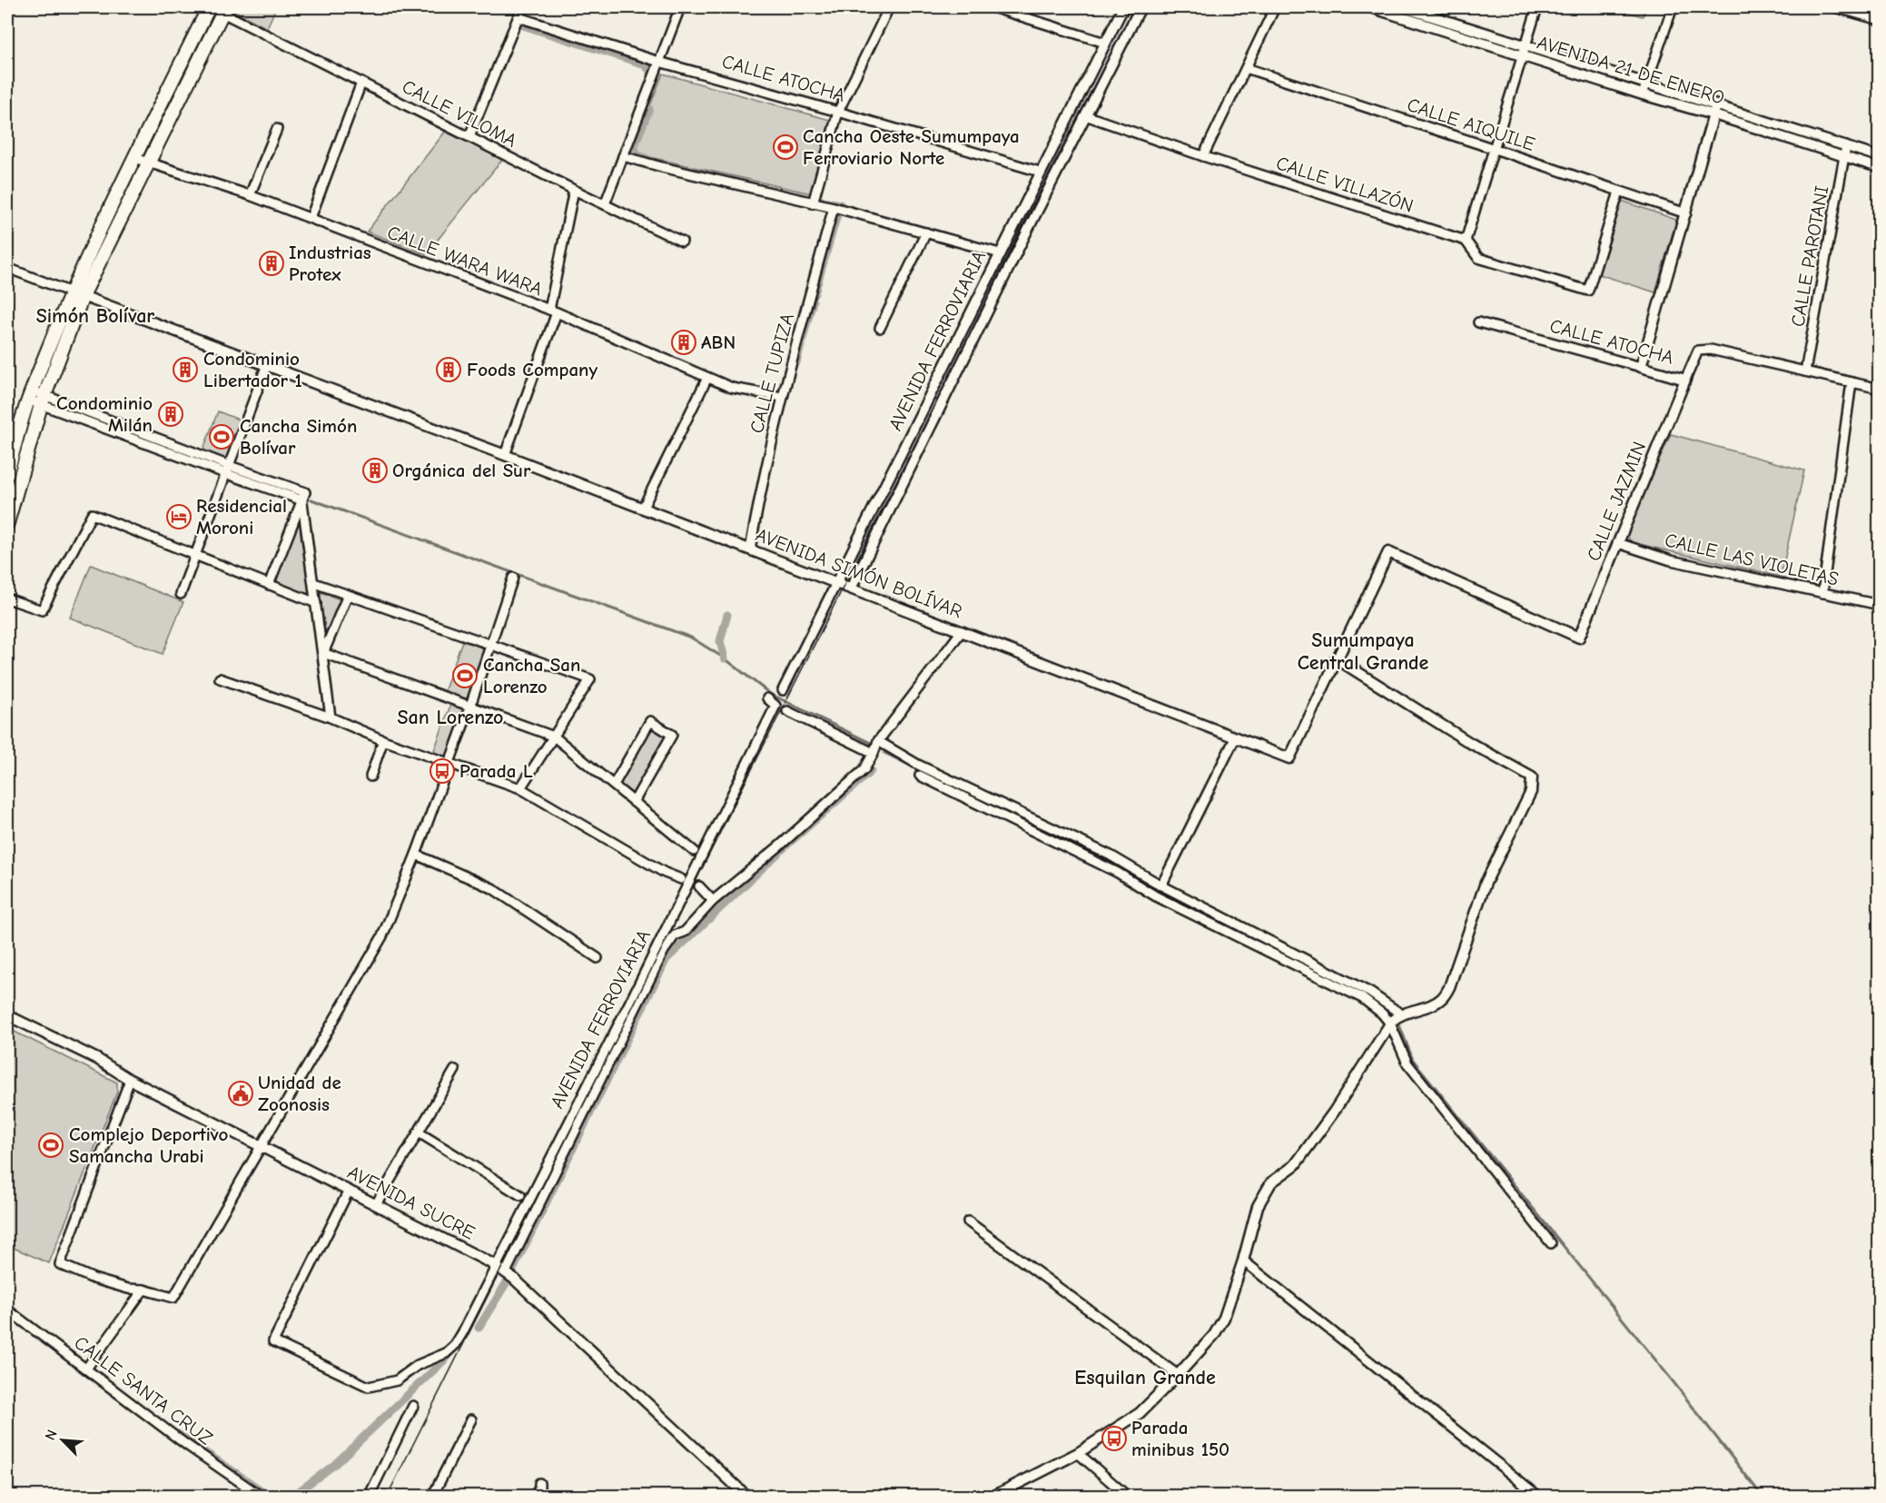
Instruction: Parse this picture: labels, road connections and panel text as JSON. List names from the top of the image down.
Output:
{
  "streets": {
    "street": [
      "AVENIDA 21 DE ENERO",
      "CALLE ATOCHA",
      "CALLE VILOMA",
      "CALLE AIQUILE",
      "CALLE VILLAZÓN",
      "CALLE PAROTANI",
      "CALLE WARA WARA",
      "AVENIDA FERROVIARIA",
      "CALLE TUPIZA",
      "CALLE JAZMIN",
      "CALLE LAS VIOLETAS",
      "AVENIDA SIMÓN BOLÍVAR",
      "AVENIDA SUCRE",
      "CALLE SANTA CRUZ"
    ]
  },
  "crossings": [
    ["AVENIDA 21 DE ENERO", "CALLE PAROTANI"],
    ["CALLE ATOCHA", "CALLE PAROTANI"],
    ["CALLE ATOCHA", "AVENIDA FERROVIARIA"],
    ["CALLE ATOCHA", "CALLE JAZMIN"],
    ["CALLE AIQUILE", "CALLE VILLAZÓN"],
    ["CALLE VILLAZÓN", "AVENIDA FERROVIARIA"],
    ["CALLE WARA WARA", "CALLE TUPIZA"],
    ["AVENIDA FERROVIARIA", "AVENIDA SIMÓN BOLÍVAR"],
    ["AVENIDA FERROVIARIA", "AVENIDA SUCRE"],
    ["CALLE TUPIZA", "AVENIDA SIMÓN BOLÍVAR"],
    ["CALLE JAZMIN", "CALLE LAS VIOLETAS"],
    ["CALLE JAZMIN", "AVENIDA SIMÓN BOLÍVAR"]
  ],
  "districts": [
    "Simón Bolívar",
    "Sumumpaya Central Grande",
    "San Lorenzo",
    "Esquilan Grande"
  ],
  "places": {
    "sports": [
      "Cancha Oeste Sumumpaya Ferroviario Norte",
      "Cancha Simón Bolívar",
      "Cancha San Lorenzo",
      "Complejo Deportivo Samancha Urabi"
    ],
    "building": [
      "Industrias Protex",
      "ABN",
      "Condominio Libertador 1",
      "Foods Company",
      "Condominio Milán",
      "Orgánica del Sur"
    ],
    "hotel": ["Residencial Moroni"],
    "bus stop": ["Parada L", "Parada minibus 150"],
    "public building": ["Unidad de Zoonosis"]
  },
  "north": "top left"
}
